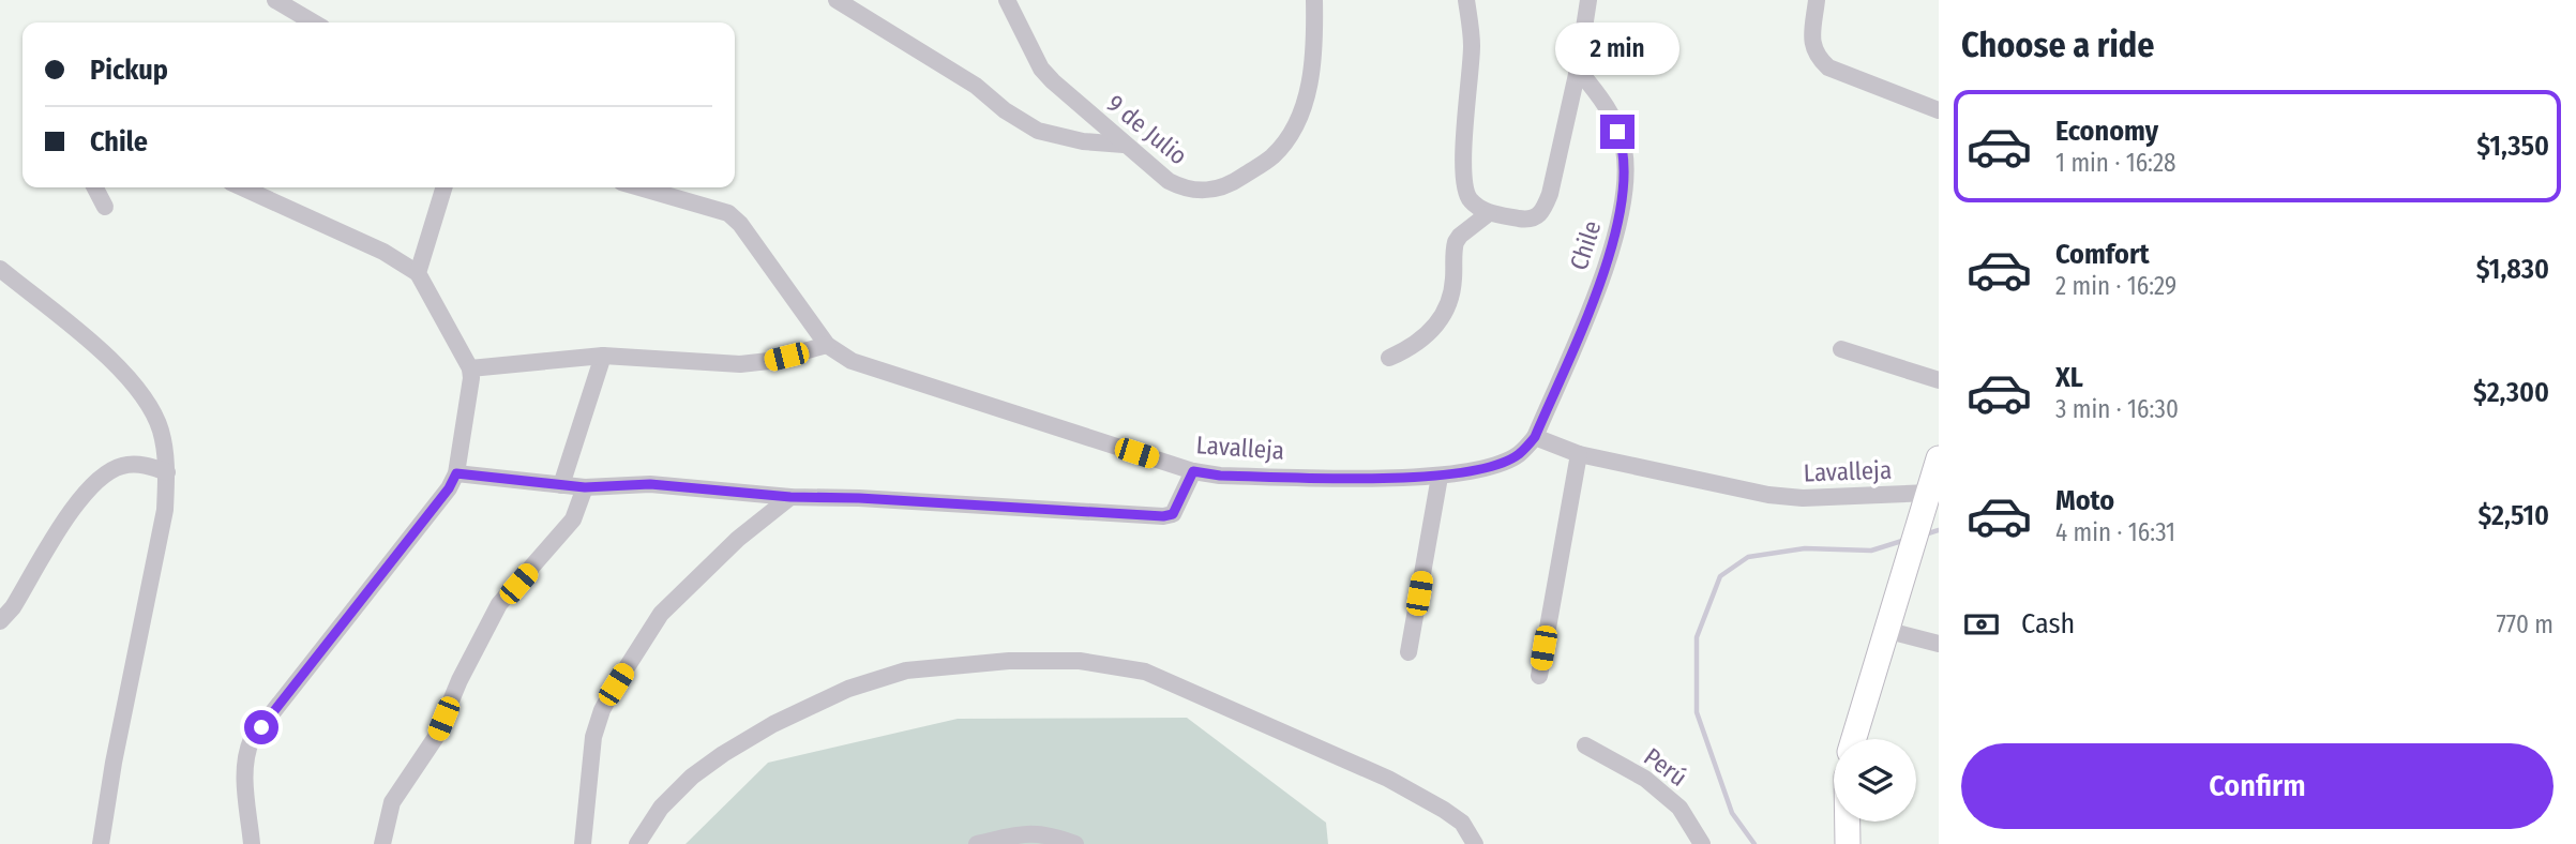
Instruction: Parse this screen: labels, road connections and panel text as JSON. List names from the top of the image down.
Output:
{
  "streets": {
    "street": [
      "9 de Julio",
      "Chile",
      "Lavalleja",
      "Perú"
    ]
  },
  "crossings": [
    ["Chile", "Lavalleja"]
  ],
  "page": {
    "heading": "Choose a ride",
    "bubble": "2 min",
    "banner": ["Pickup", "Chile"],
    "list": [
      {
        "name": "Economy",
        "note": "1 min · 16:28",
        "value": "$1,350"
      },
      {
        "name": "Comfort",
        "note": "2 min · 16:29",
        "value": "$1,830"
      },
      {
        "name": "XL",
        "note": "3 min · 16:30",
        "value": "$2,300"
      },
      {
        "name": "Moto",
        "note": "4 min · 16:31",
        "value": "$2,510"
      }
    ],
    "pay": ["Cash", "770 m"],
    "buttons": "Confirm"
  }
}
